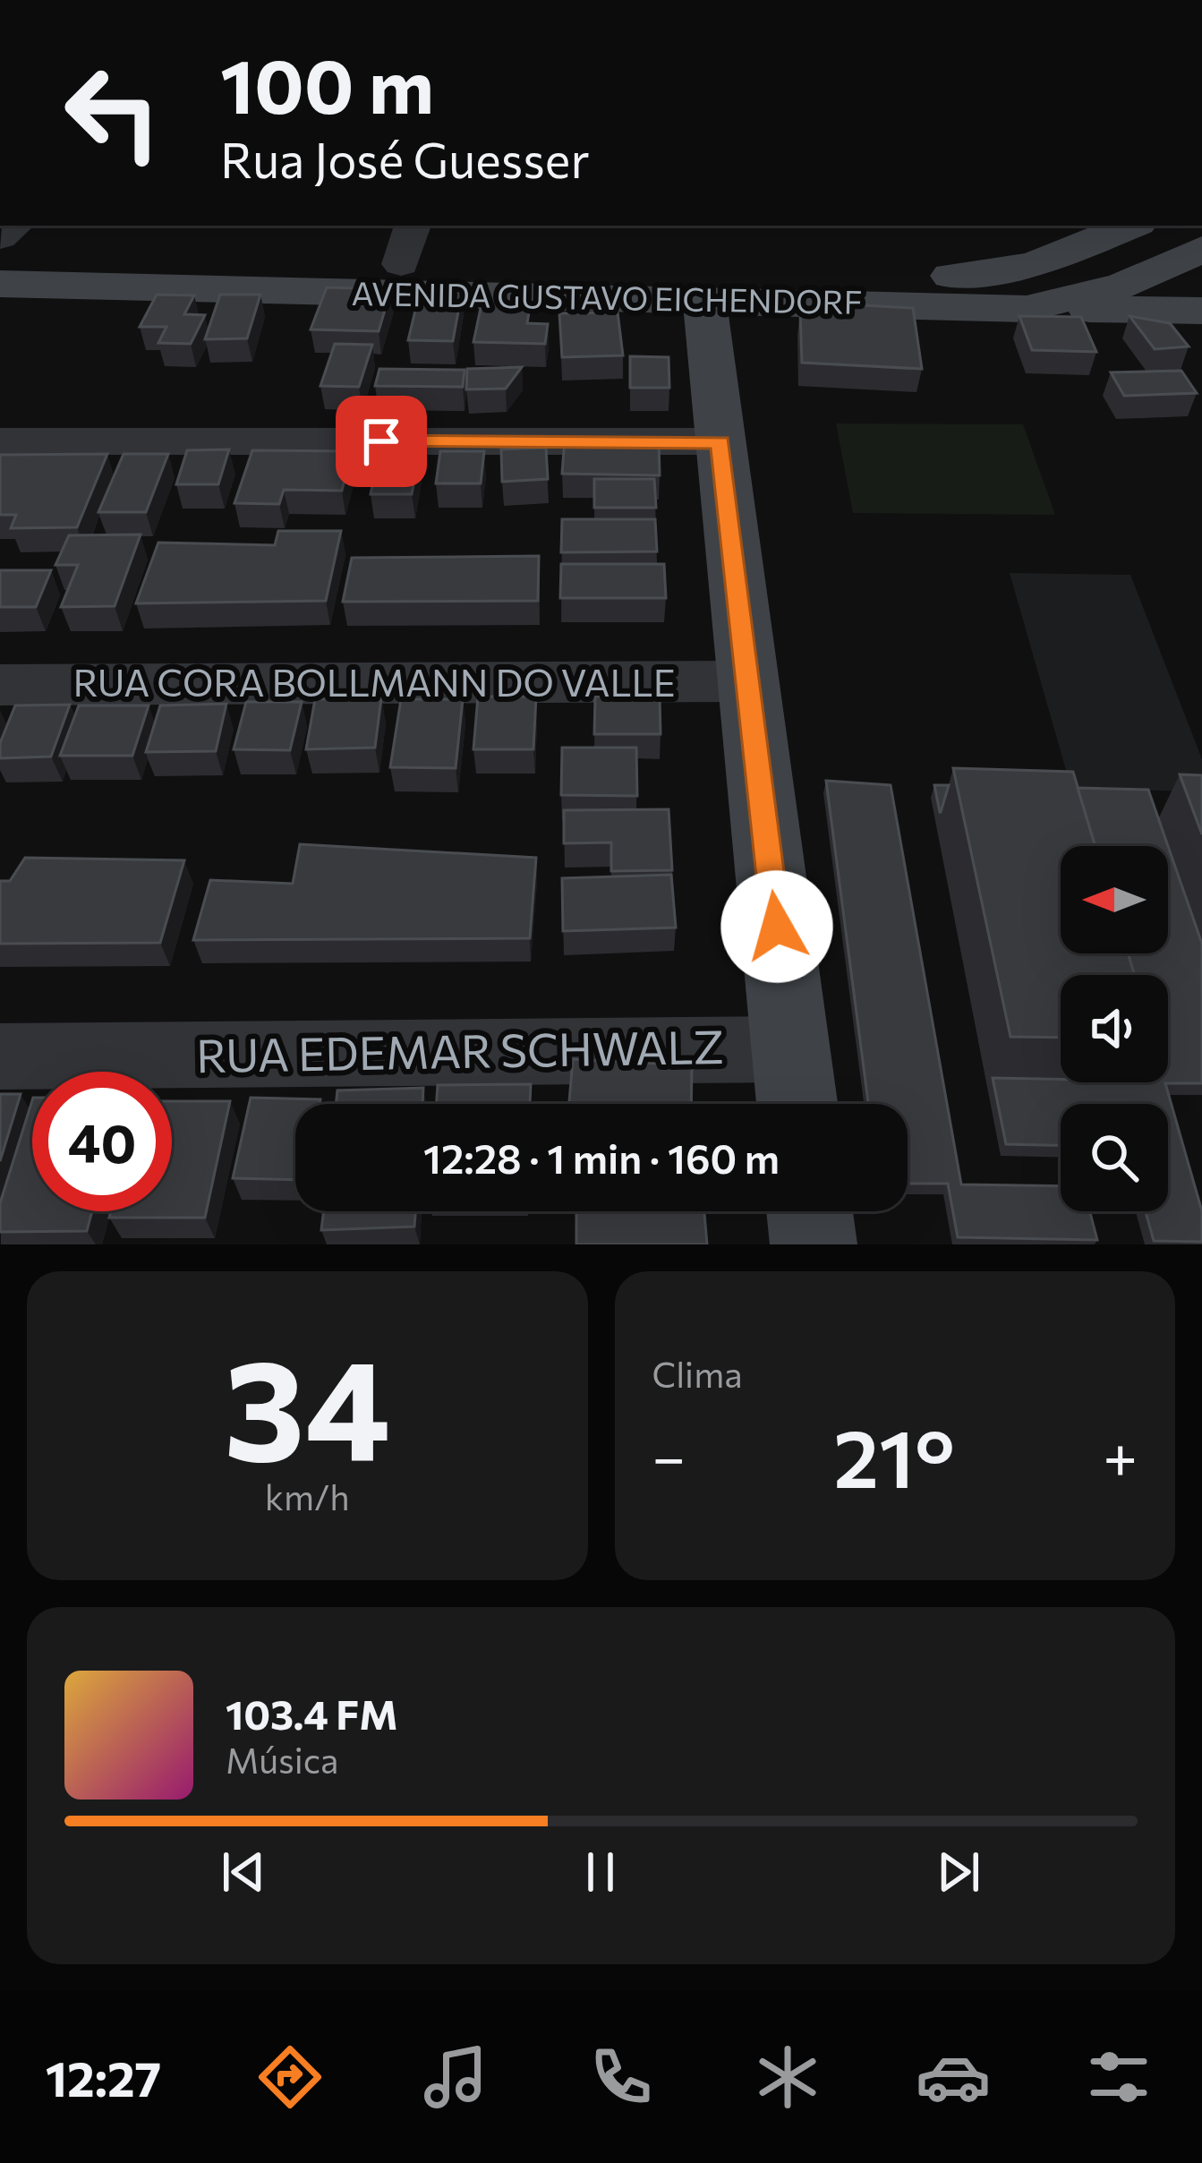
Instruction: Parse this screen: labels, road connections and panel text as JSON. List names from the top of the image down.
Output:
{
  "streets": {
    "street": ["AVENIDA GUSTAVO EICHENDORF", "RUA CORA BOLLMANN DO VALLE", "RUA EDEMAR SCHWALZ"]
  },
  "north": "left",
  "page": {
    "turn": ["100 m", "Rua José Guesser"],
    "limit": "40",
    "trip": "12:28 · 1 min · 160 m",
    "tile": [
      ["34", "km/h"],
      "Clima"
    ],
    "heat": ["−", "21°", "+"],
    "song": ["103.4 FM", "Música"],
    "tabs": "12:27"
  }
}
